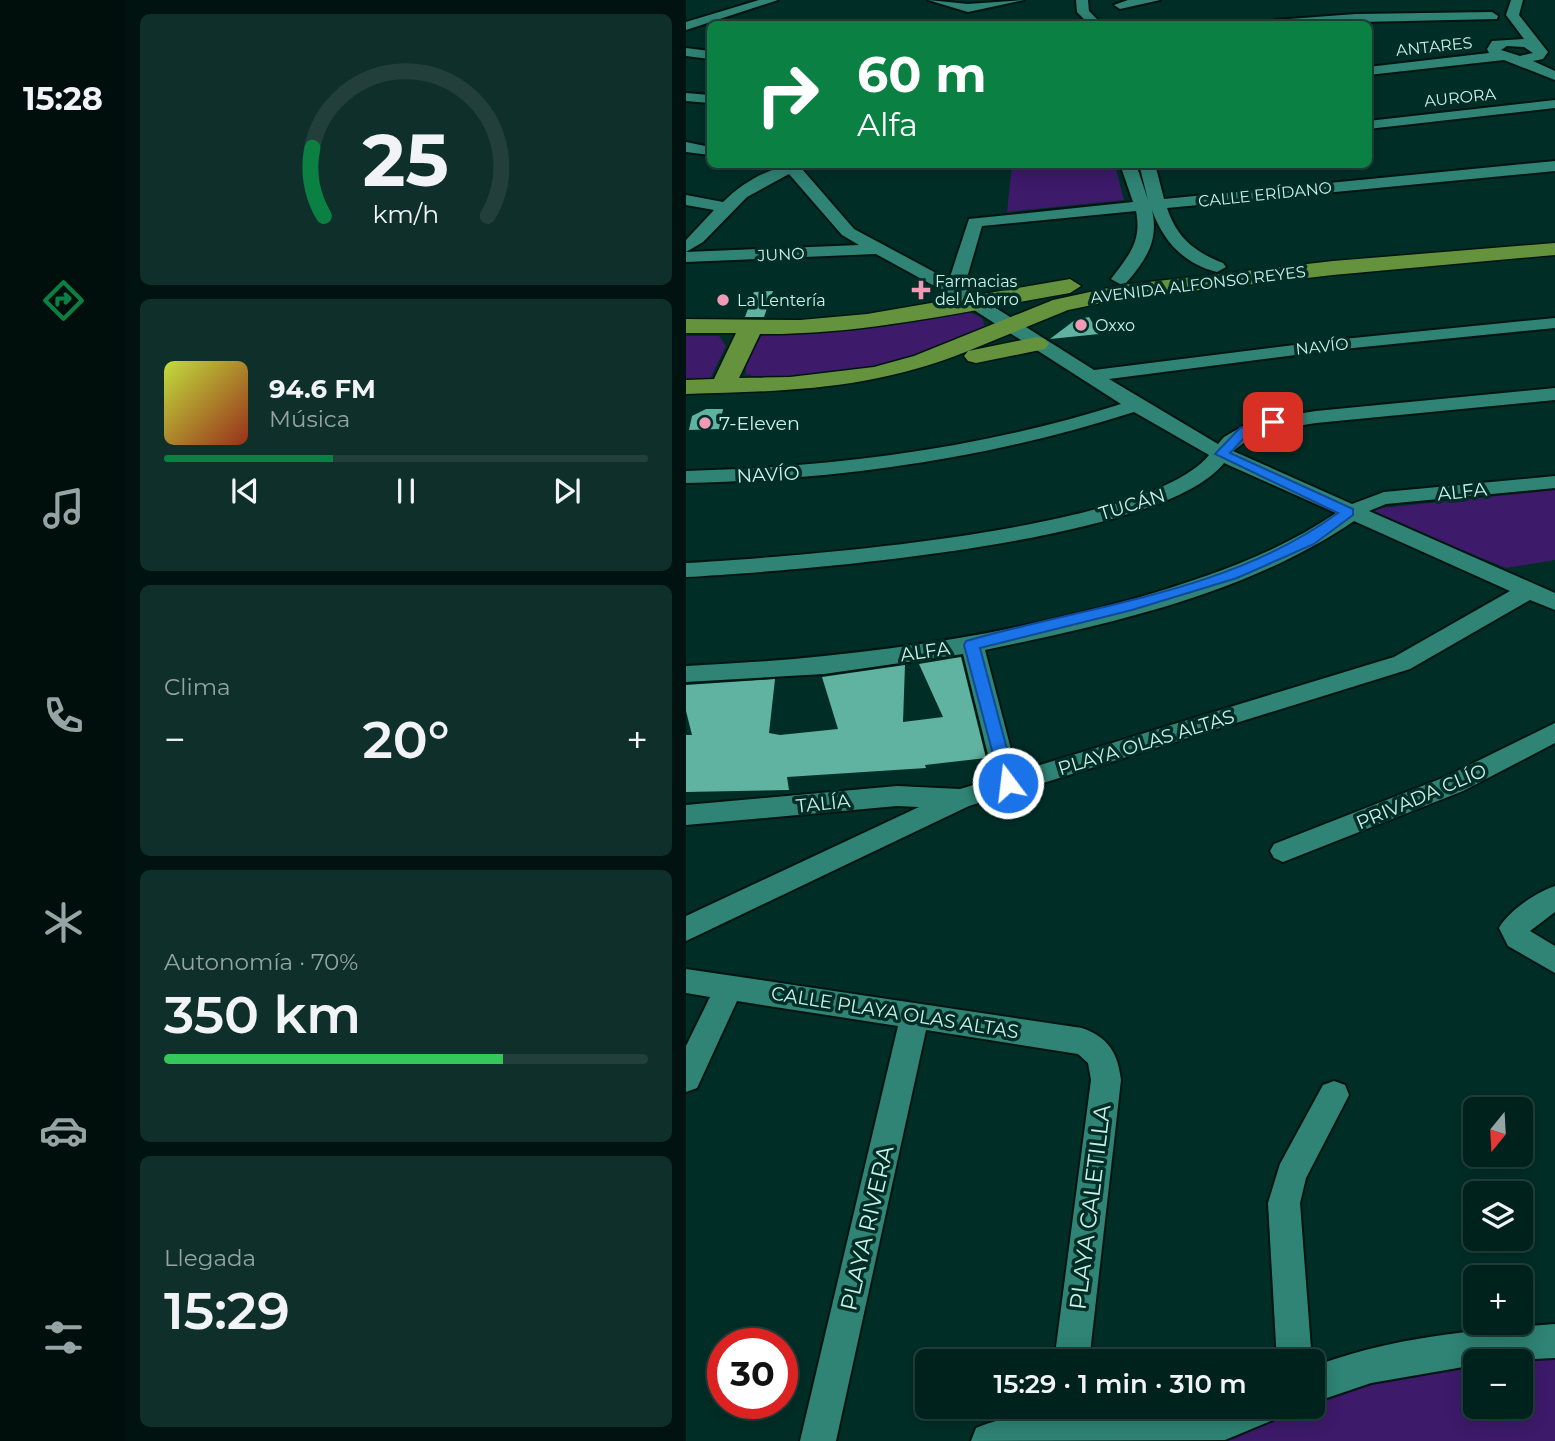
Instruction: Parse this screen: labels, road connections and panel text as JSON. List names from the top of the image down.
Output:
{
  "streets": {
    "main road": ["AVENIDA ALFONSO REYES"],
    "street": [
      "ANTARES",
      "AURORA",
      "CALLE ERÍDANO",
      "JUNO",
      "NAVÍO",
      "ALFA",
      "TUCÁN",
      "PLAYA OLAS ALTAS",
      "PRIVADA CLÍO",
      "TALÍA",
      "CALLE PLAYA OLAS ALTAS",
      "PLAYA CALETILLA",
      "PLAYA RIVERA"
    ]
  },
  "crossings": [
    ["CALLE ERÍDANO", "AVENIDA ALFONSO REYES"],
    ["PLAYA OLAS ALTAS", "TALÍA"],
    ["CALLE PLAYA OLAS ALTAS", "PLAYA CALETILLA"],
    ["CALLE PLAYA OLAS ALTAS", "PLAYA RIVERA"]
  ],
  "places": {
    "health": ["Farmacias del Ahorro"],
    "other": ["La Lentería", "Oxxo", "7-Eleven"]
  },
  "north": "bottom",
  "page": {
    "tabs": "15:28",
    "turn": ["60 m", "Alfa"],
    "song": ["94.6 FM", "Música"],
    "tile": [
      "Clima",
      ["Autonomía · 70%", "350 km"],
      ["Llegada", "15:29"]
    ],
    "heat": ["−", "20°", "+"],
    "map_buttons": ["+", "−"],
    "limit": "30",
    "trip": "15:29 · 1 min · 310 m",
    "gauge": ["25", "km/h"]
  }
}
